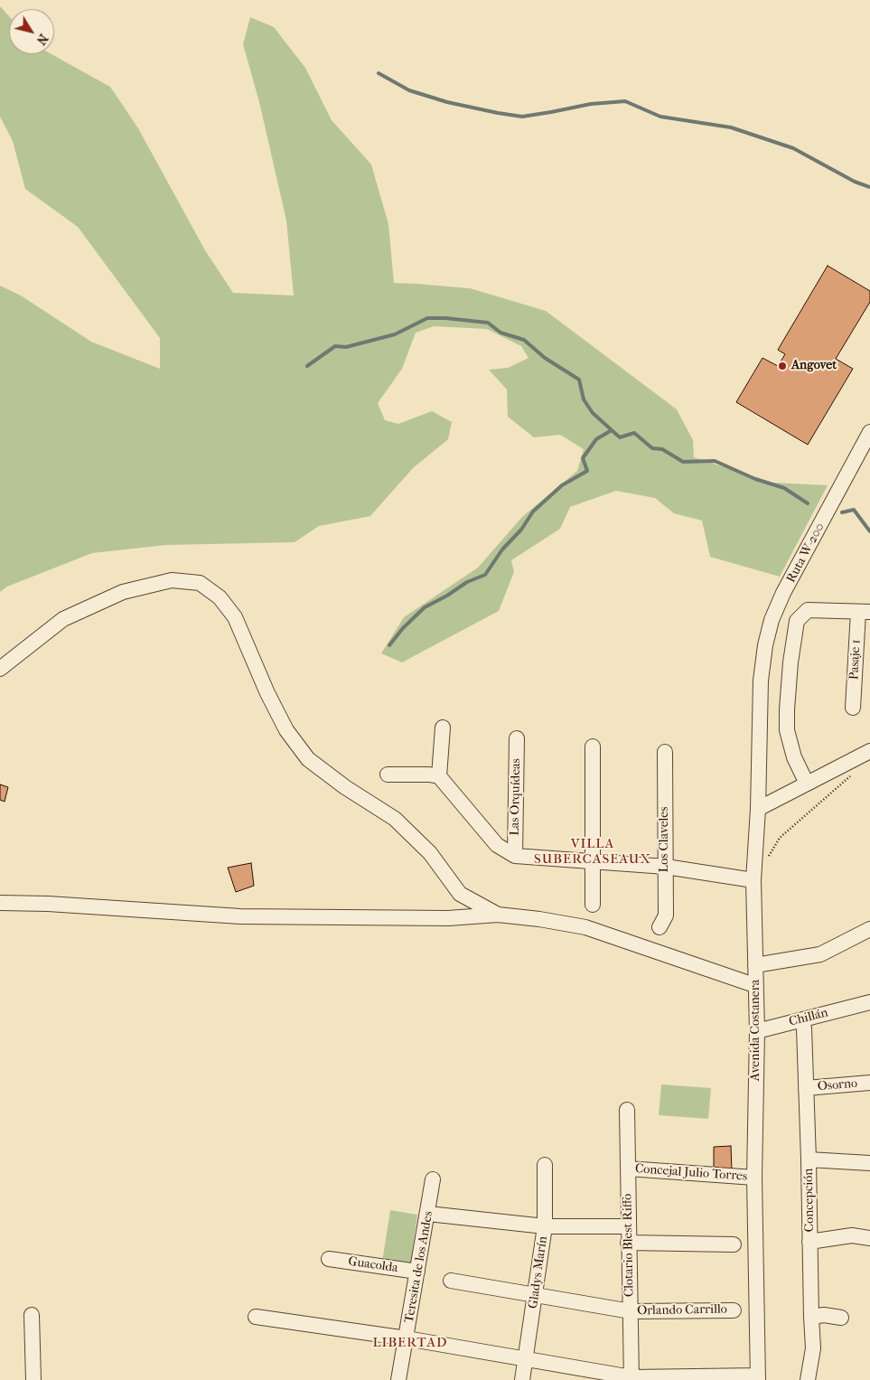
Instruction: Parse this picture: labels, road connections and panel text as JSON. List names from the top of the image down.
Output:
{
  "streets": {
    "street": [
      "Ruta W-200",
      "Pasaje 1",
      "Las Orquídeas",
      "Los Claveles",
      "Chillán",
      "Avenida Costanera",
      "Osorno",
      "Concejal Julio Torres",
      "Concepción",
      "Clotario Blest Riffo",
      "Guacolda",
      "Teresita de los Andes",
      "Gladys Marín",
      "Orlando Carrillo"
    ]
  },
  "crossings": [
    ["Ruta W-200", "Avenida Costanera"],
    ["Chillán", "Avenida Costanera"],
    ["Chillán", "Concepción"],
    ["Avenida Costanera", "Concejal Julio Torres"],
    ["Osorno", "Concepción"],
    ["Concejal Julio Torres", "Clotario Blest Riffo"],
    ["Clotario Blest Riffo", "Orlando Carrillo"],
    ["Guacolda", "Teresita de los Andes"],
    ["Gladys Marín", "Orlando Carrillo"]
  ],
  "districts": ["VILLA SUBERCASEAUX", "LIBERTAD"],
  "places": ["Angovet"],
  "north": "bottom right"
}
